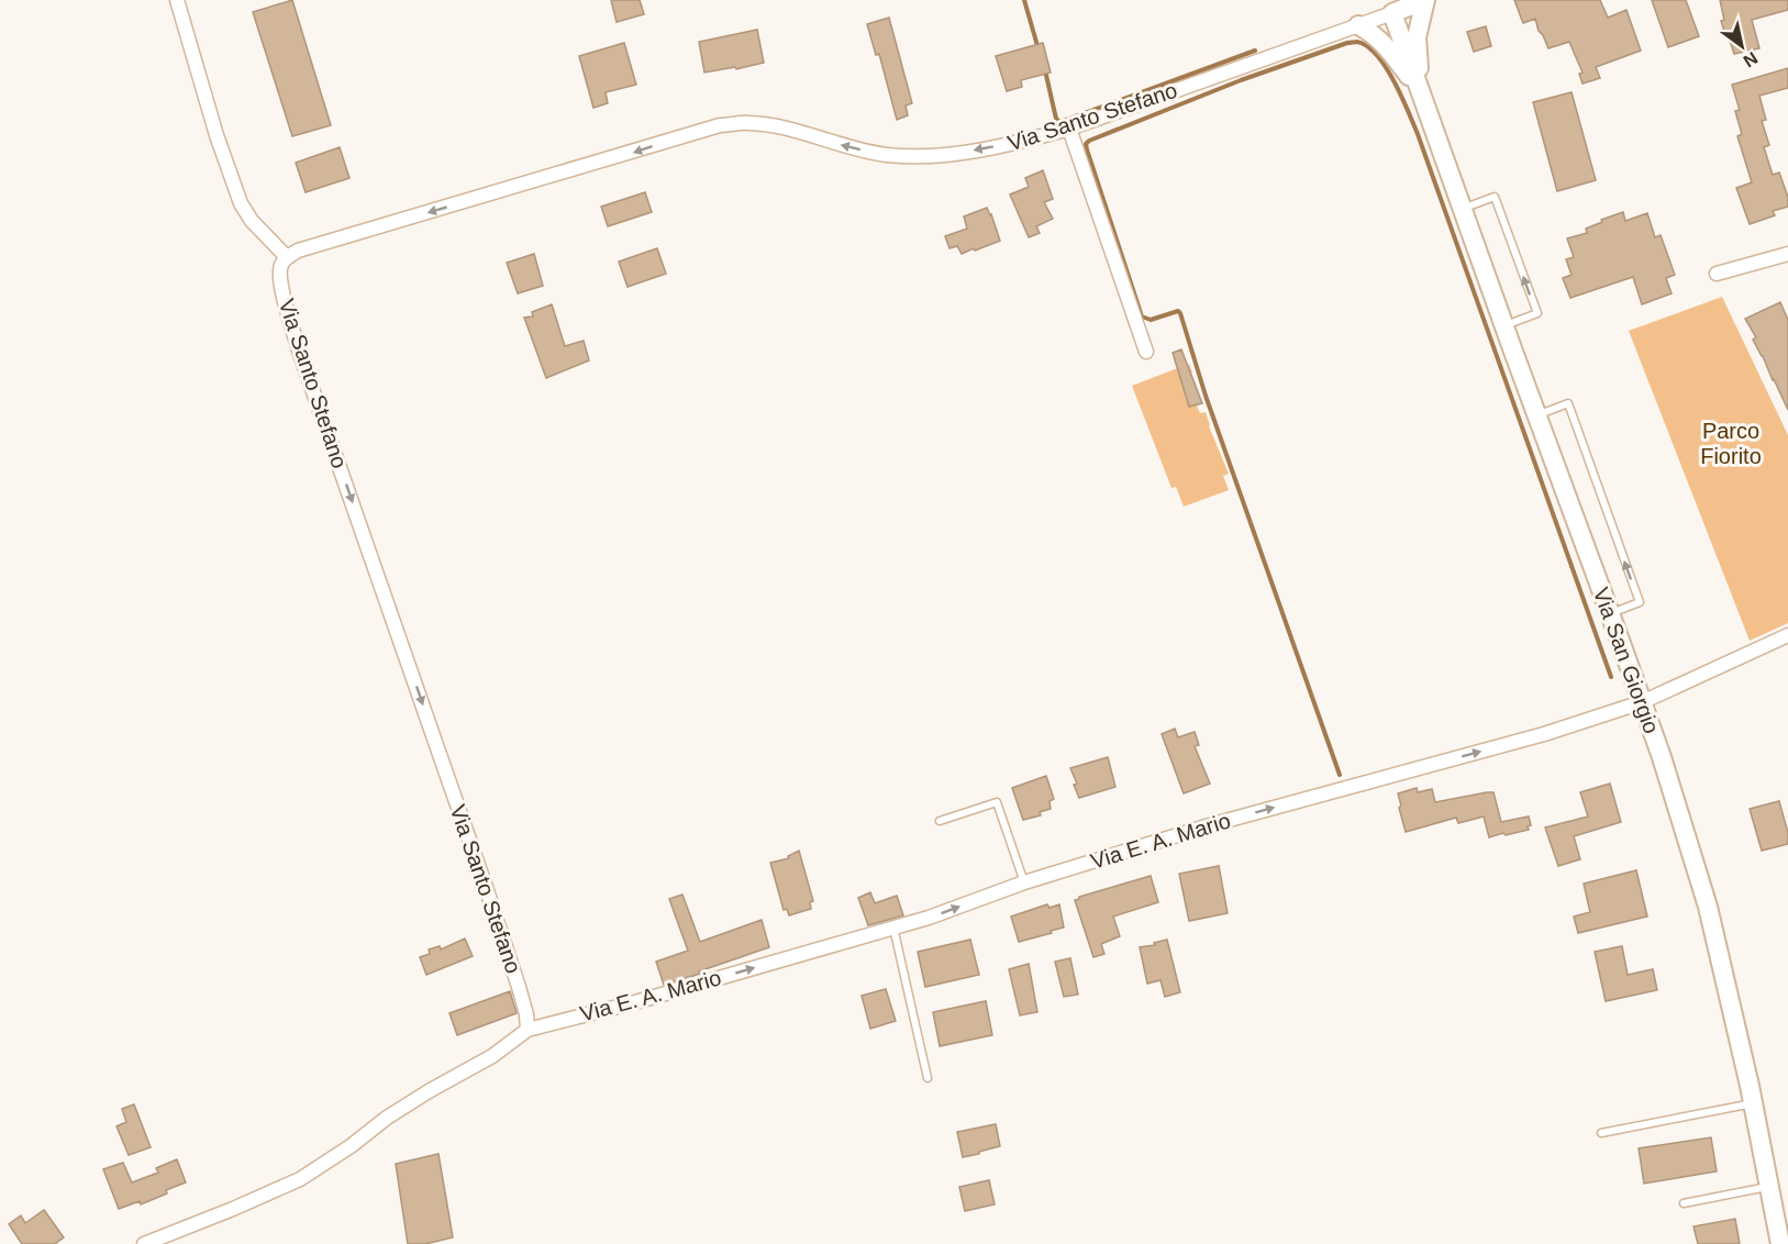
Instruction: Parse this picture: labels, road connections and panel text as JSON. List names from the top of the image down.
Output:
{
  "streets": {
    "street": ["Via Santo Stefano", "Via San Giorgio", "Via E. A. Mario"]
  },
  "crossings": [
    ["Via Santo Stefano", "Via San Giorgio"],
    ["Via Santo Stefano", "Via E. A. Mario"],
    ["Via San Giorgio", "Via E. A. Mario"]
  ],
  "one_way": ["Via E. A. Mario"],
  "parks": ["Parco Fiorito"],
  "north": "bottom right"
}
